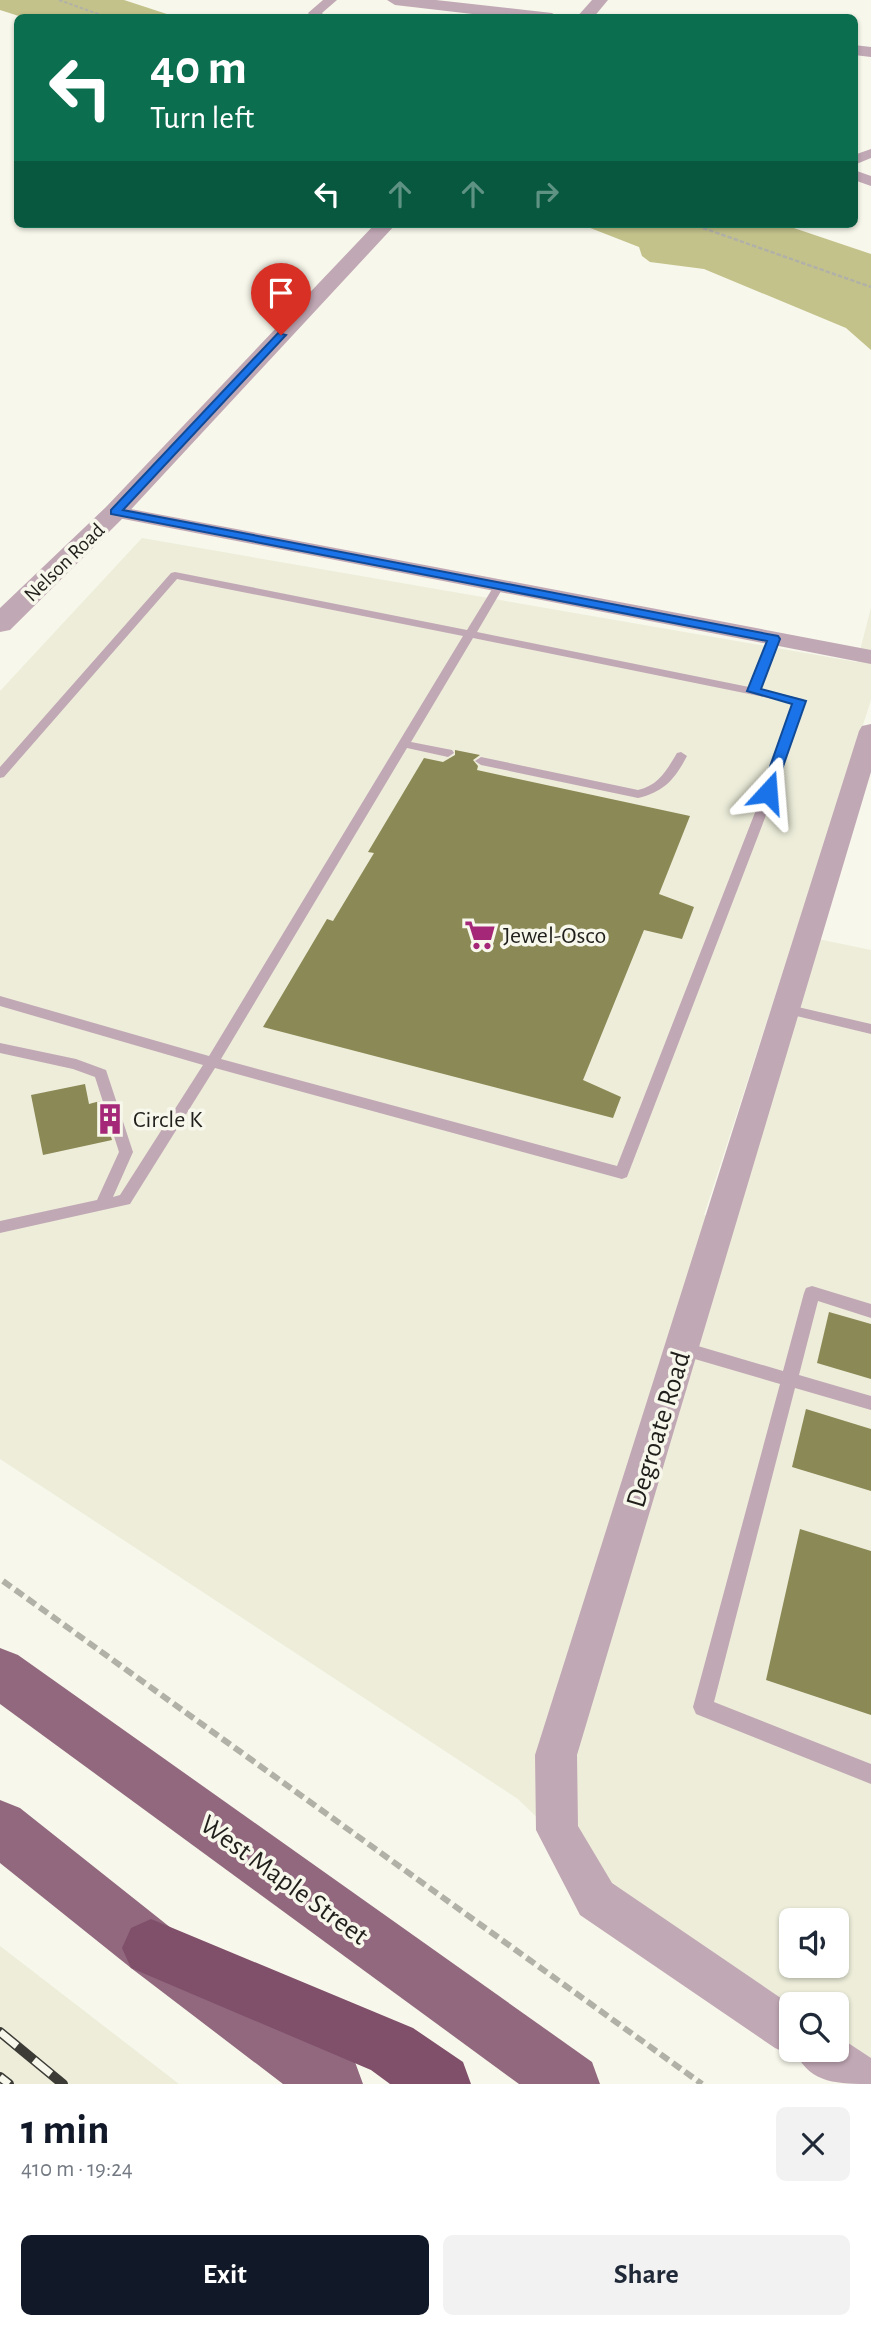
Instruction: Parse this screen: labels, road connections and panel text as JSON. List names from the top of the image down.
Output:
{
  "streets": {
    "main road": ["West Maple Street"],
    "street": ["Nelson Road", "Degroate Road"]
  },
  "places": {
    "supermarket": ["Jewel-Osco"],
    "building": ["Circle K"]
  },
  "page": {
    "turn": ["40 m", "Turn left"],
    "heading": ["1 min", "410 m · 19:24"],
    "buttons": ["Exit", "Share"]
  }
}
